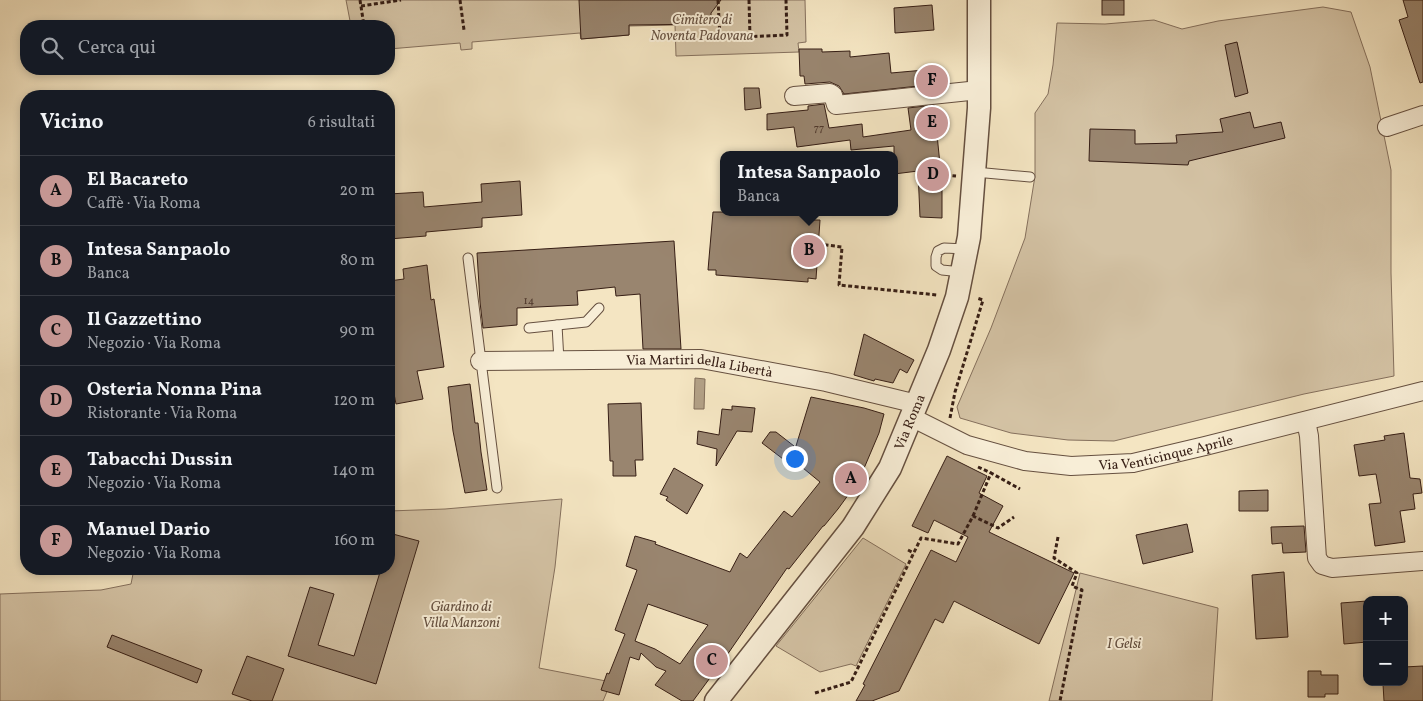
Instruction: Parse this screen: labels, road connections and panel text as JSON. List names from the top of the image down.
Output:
{
  "streets": {
    "street": ["Via Martiri della Libertà", "Via Roma", "Via Venticinque Aprile"]
  },
  "crossings": [
    ["Via Martiri della Libertà", "Via Roma"],
    ["Via Martiri della Libertà", "Via Venticinque Aprile"],
    ["Via Roma", "Via Venticinque Aprile"]
  ],
  "parks": ["Cimitero di Noventa Padovana", "Giardino di Villa Manzoni", "I Gelsi"],
  "house_numbers": ["77", "14"],
  "page": {
    "search": "Cerca qui",
    "pins": [
      "F",
      "E",
      "D",
      "B",
      "A",
      "C"
    ],
    "heading": ["Vicino", "6 risultati"],
    "popup": ["Intesa Sanpaolo", "Banca"],
    "list": [
      {
        "mark": "A",
        "name": "El Bacareto",
        "note": "Caffè · Via Roma",
        "value": "20 m"
      },
      {
        "mark": "B",
        "name": "Intesa Sanpaolo",
        "note": "Banca",
        "value": "80 m"
      },
      {
        "mark": "C",
        "name": "Il Gazzettino",
        "note": "Negozio · Via Roma",
        "value": "90 m"
      },
      {
        "mark": "D",
        "name": "Osteria Nonna Pina",
        "note": "Ristorante · Via Roma",
        "value": "120 m"
      },
      {
        "mark": "E",
        "name": "Tabacchi Dussin",
        "note": "Negozio · Via Roma",
        "value": "140 m"
      },
      {
        "mark": "F",
        "name": "Manuel Dario",
        "note": "Negozio · Via Roma",
        "value": "160 m"
      }
    ],
    "map_buttons": ["+", "−"]
  }
}
